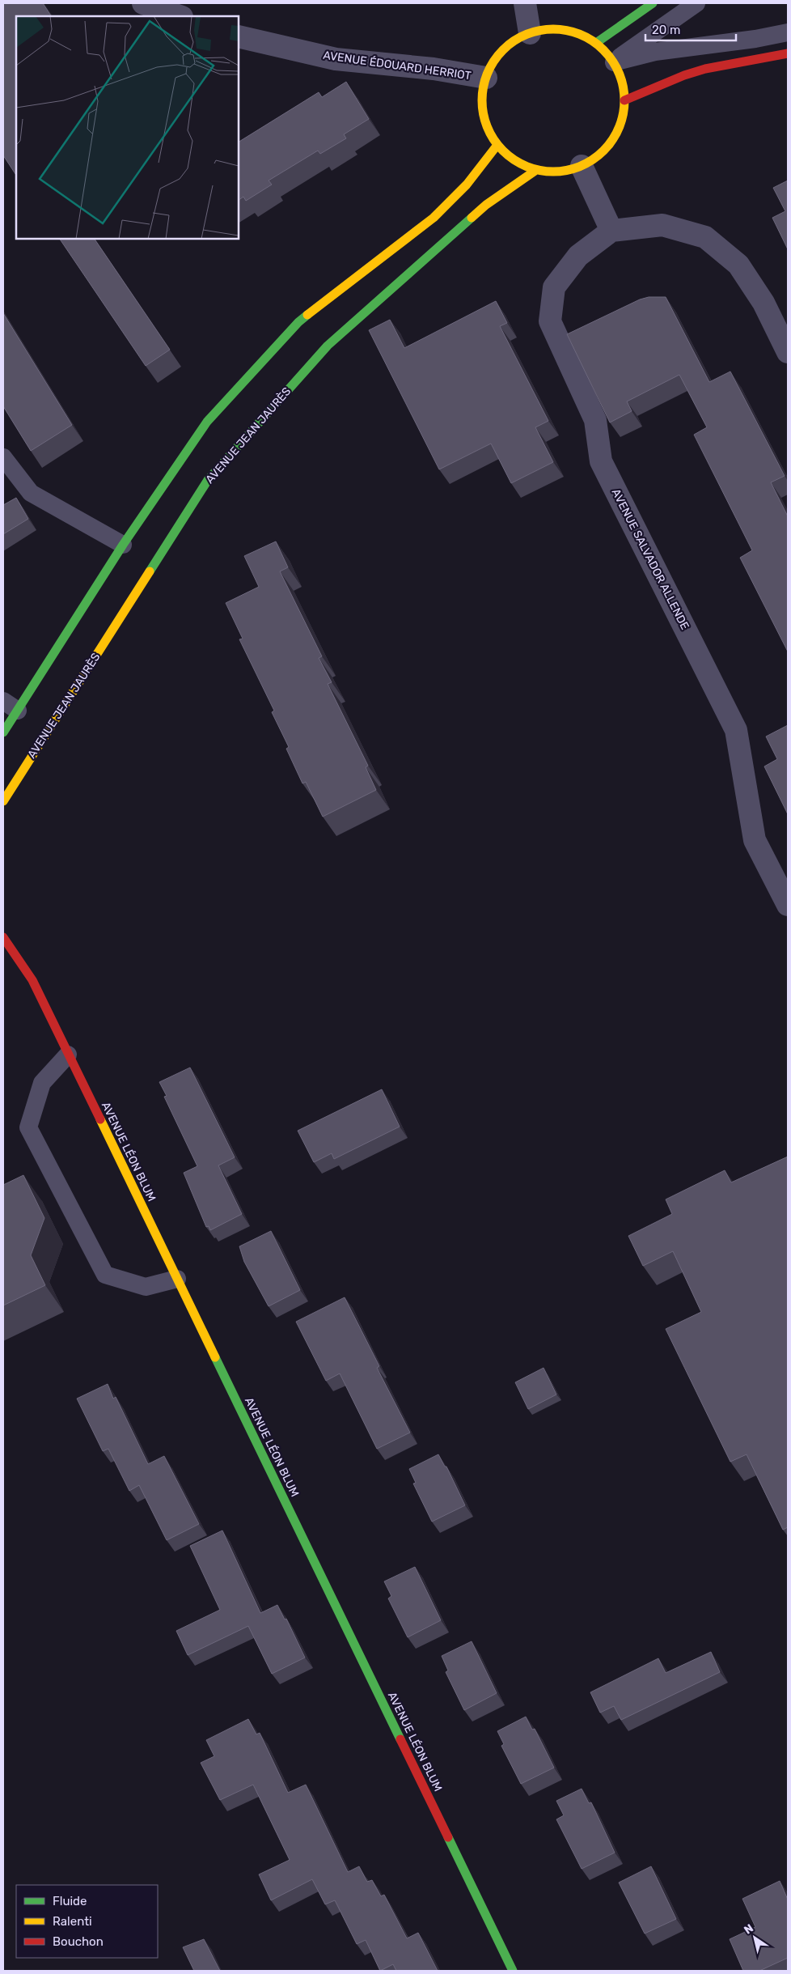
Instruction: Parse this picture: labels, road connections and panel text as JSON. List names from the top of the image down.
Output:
{
  "streets": {
    "main road": ["AVENUE JEAN JAURÈS", "AVENUE LÉON BLUM"],
    "street": ["AVENUE ÉDOUARD HERRIOT", "AVENUE SALVADOR ALLENDE"]
  },
  "crossings": [
    ["AVENUE ÉDOUARD HERRIOT", "AVENUE JEAN JAURÈS"]
  ],
  "legend": ["Fluide", "Ralenti", "Bouchon"],
  "scale_bar": "20 m",
  "north": "top left"
}
